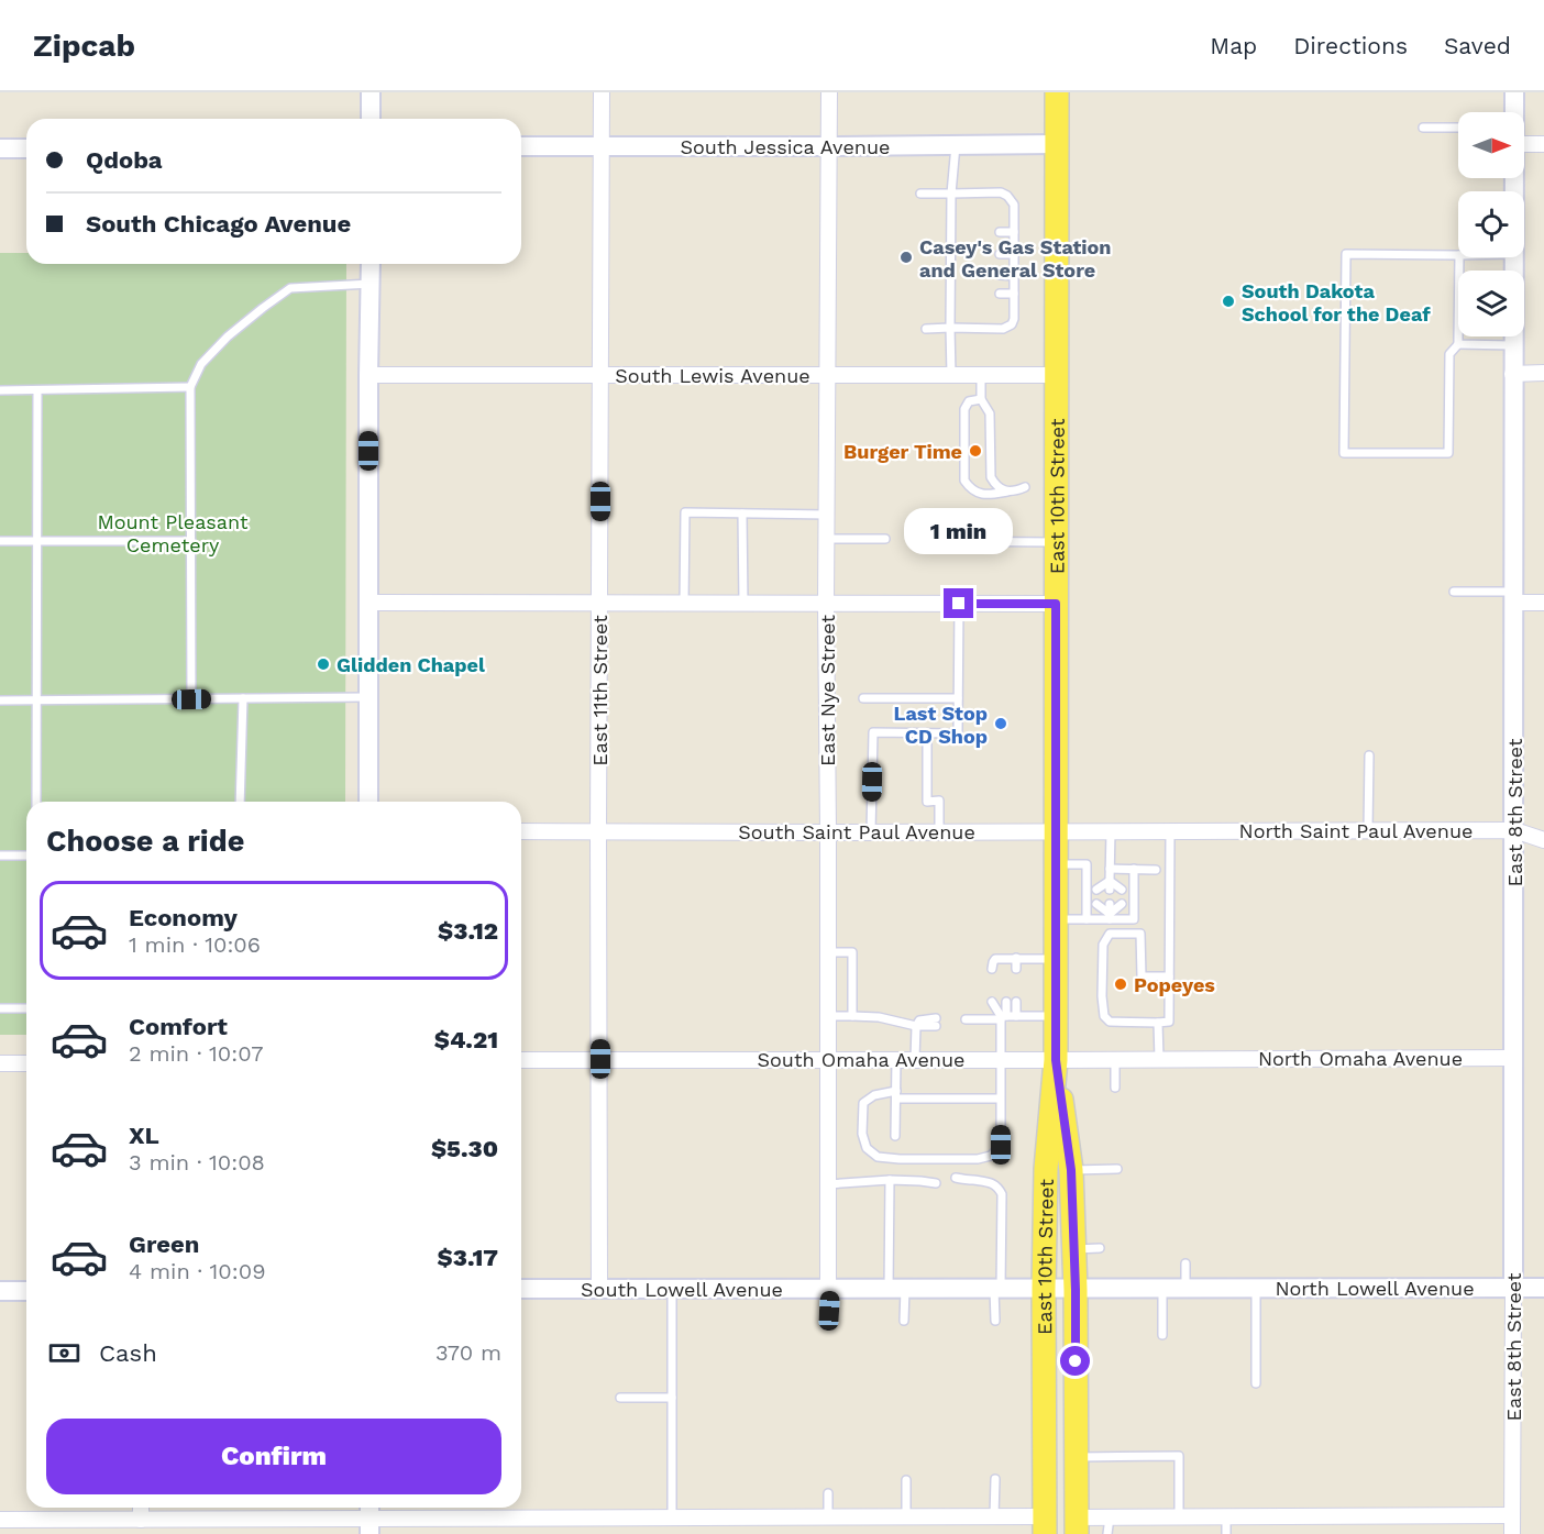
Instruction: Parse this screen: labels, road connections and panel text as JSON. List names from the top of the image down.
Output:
{
  "streets": {
    "main road": ["East 10th Street"],
    "street": [
      "South Jessica Avenue",
      "South Lewis Avenue",
      "East 11th Street",
      "East Nye Street",
      "East 8th Street",
      "North Saint Paul Avenue",
      "South Saint Paul Avenue",
      "North Omaha Avenue",
      "South Omaha Avenue",
      "North Lowell Avenue",
      "South Lowell Avenue"
    ]
  },
  "crossings": [
    ["South Jessica Avenue", "East 10th Street"],
    ["South Jessica Avenue", "East 11th Street"],
    ["South Jessica Avenue", "East Nye Street"],
    ["South Lewis Avenue", "East 10th Street"],
    ["South Lewis Avenue", "East 11th Street"],
    ["South Lewis Avenue", "East Nye Street"],
    ["East 10th Street", "South Saint Paul Avenue"],
    ["East 10th Street", "South Omaha Avenue"],
    ["East 10th Street", "South Lowell Avenue"],
    ["East 11th Street", "South Saint Paul Avenue"],
    ["East 11th Street", "South Omaha Avenue"],
    ["East 11th Street", "South Lowell Avenue"],
    ["East Nye Street", "South Saint Paul Avenue"],
    ["East Nye Street", "South Omaha Avenue"],
    ["East Nye Street", "South Lowell Avenue"],
    ["East 8th Street", "North Saint Paul Avenue"],
    ["East 8th Street", "North Omaha Avenue"],
    ["East 8th Street", "North Lowell Avenue"],
    ["North Saint Paul Avenue", "South Saint Paul Avenue"],
    ["North Omaha Avenue", "South Omaha Avenue"],
    ["North Lowell Avenue", "South Lowell Avenue"]
  ],
  "parks": ["Mount Pleasant Cemetery"],
  "places": [
    "Casey's Gas Station and General Store",
    "South Dakota School for the Deaf",
    "Burger Time",
    "Glidden Chapel",
    "Last Stop CD Shop",
    "Popeyes"
  ],
  "north": "right",
  "page": {
    "header": "Zipcab",
    "nav": ["Map", "Directions", "Saved"],
    "banner": ["Qdoba", "South Chicago Avenue"],
    "bubble": "1 min",
    "heading": "Choose a ride",
    "list": [
      {
        "name": "Economy",
        "note": "1 min · 10:06",
        "value": "$3.12"
      },
      {
        "name": "Comfort",
        "note": "2 min · 10:07",
        "value": "$4.21"
      },
      {
        "name": "XL",
        "note": "3 min · 10:08",
        "value": "$5.30"
      },
      {
        "name": "Green",
        "note": "4 min · 10:09",
        "value": "$3.17"
      }
    ],
    "pay": ["Cash", "370 m"],
    "buttons": "Confirm"
  }
}
